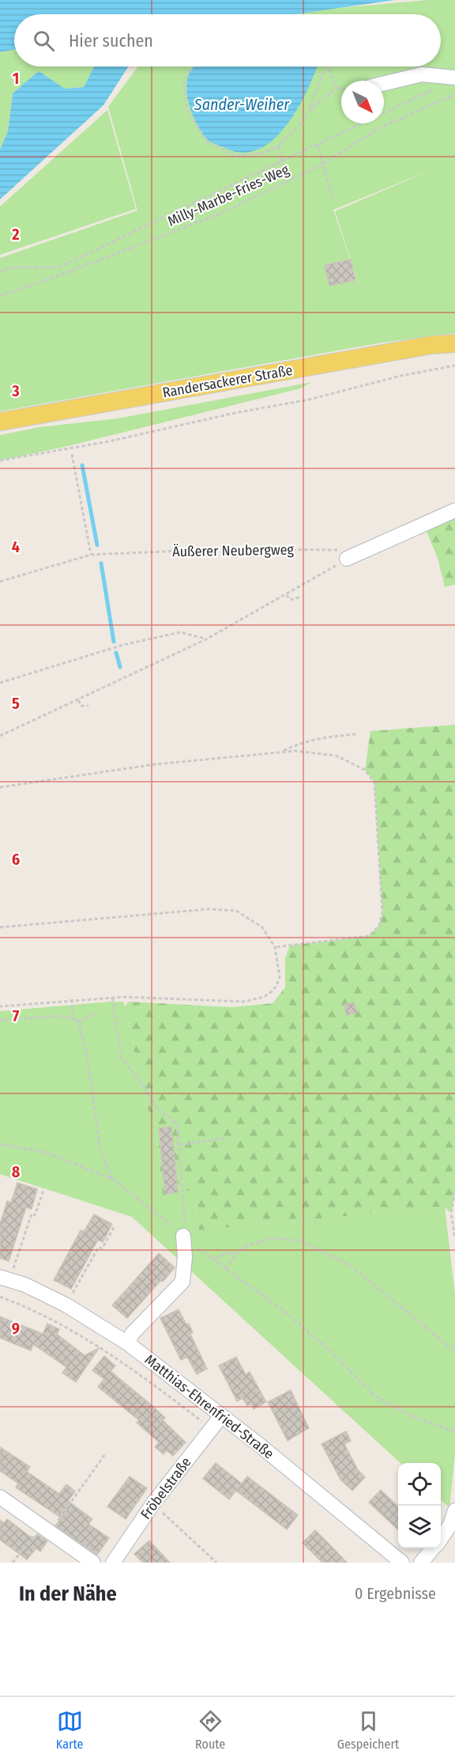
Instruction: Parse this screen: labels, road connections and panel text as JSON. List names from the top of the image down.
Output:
{
  "streets": {
    "main road": ["Randersackerer Straße"],
    "street": ["Matthias-Ehrenfried-Straße", "Fröbelstraße"],
    "path": ["Milly-Marbe-Fries-Weg", "Äußerer Neubergweg"]
  },
  "crossings": [
    ["Matthias-Ehrenfried-Straße", "Fröbelstraße"]
  ],
  "water": ["Sander-Weiher"],
  "north": "bottom right",
  "page": {
    "search": "Hier suchen",
    "heading": ["In der Nähe", "0 Ergebnisse"],
    "nav": ["Karte", "Route", "Gespeichert"]
  },
  "grid": {
    "rows": [
      "1",
      "2",
      "3",
      "4",
      "5",
      "6",
      "7",
      "8",
      "9"
    ]
  }
}
